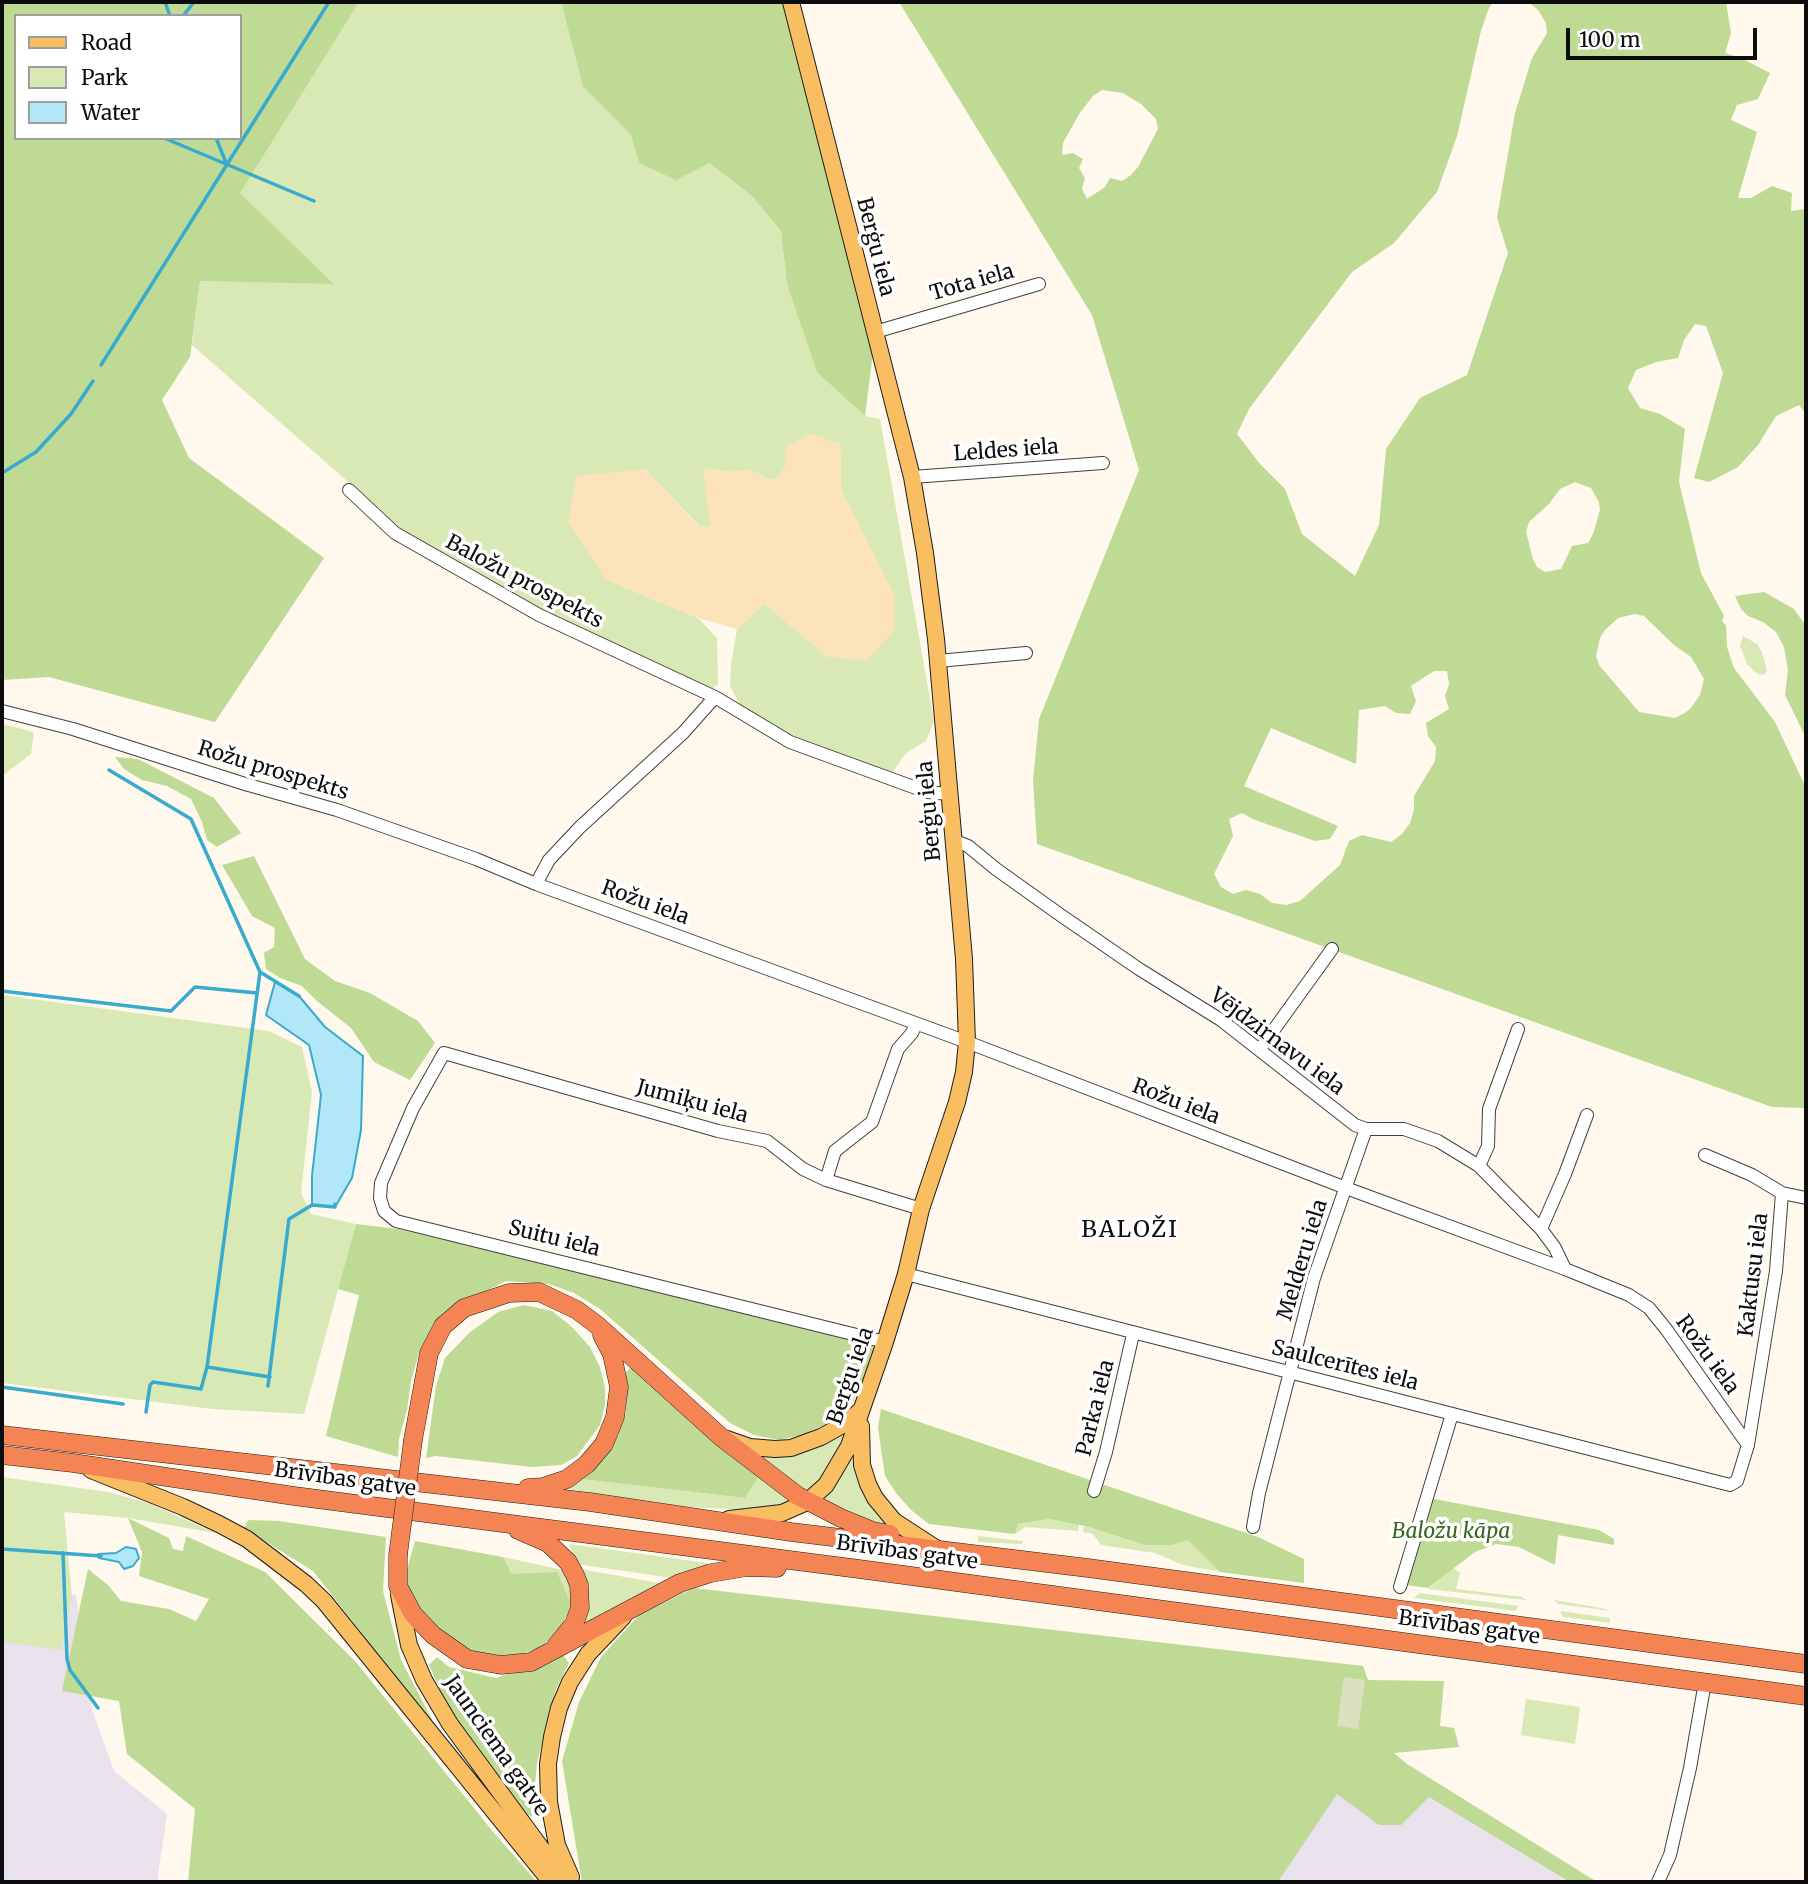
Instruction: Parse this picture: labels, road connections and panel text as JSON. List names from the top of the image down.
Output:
{
  "streets": {
    "highway": ["Brīvības gatve"],
    "main road": ["Berģu iela", "Jaunciema gatve"],
    "street": [
      "Tota iela",
      "Leldes iela",
      "Baložu prospekts",
      "Rožu prospekts",
      "Rožu iela",
      "Vējdzirnavu iela",
      "Jumiķu iela",
      "Suitu iela",
      "Melderu iela",
      "Kaktusu iela",
      "Saulcerītes iela",
      "Parka iela"
    ]
  },
  "crossings": [
    ["Berģu iela", "Tota iela"],
    ["Berģu iela", "Leldes iela"],
    ["Berģu iela", "Rožu iela"],
    ["Berģu iela", "Vējdzirnavu iela"],
    ["Berģu iela", "Jumiķu iela"],
    ["Berģu iela", "Suitu iela"],
    ["Berģu iela", "Saulcerītes iela"],
    ["Berģu iela", "Brīvības gatve"],
    ["Rožu prospekts", "Rožu iela"],
    ["Rožu iela", "Melderu iela"],
    ["Rožu iela", "Kaktusu iela"],
    ["Rožu iela", "Saulcerītes iela"],
    ["Vējdzirnavu iela", "Melderu iela"],
    ["Jumiķu iela", "Suitu iela"],
    ["Melderu iela", "Saulcerītes iela"],
    ["Kaktusu iela", "Saulcerītes iela"],
    ["Saulcerītes iela", "Parka iela"]
  ],
  "districts": ["BALOŽI"],
  "parks": ["Baložu kāpa"],
  "legend": ["Road", "Park", "Water"],
  "scale_bar": "100 m"
}
